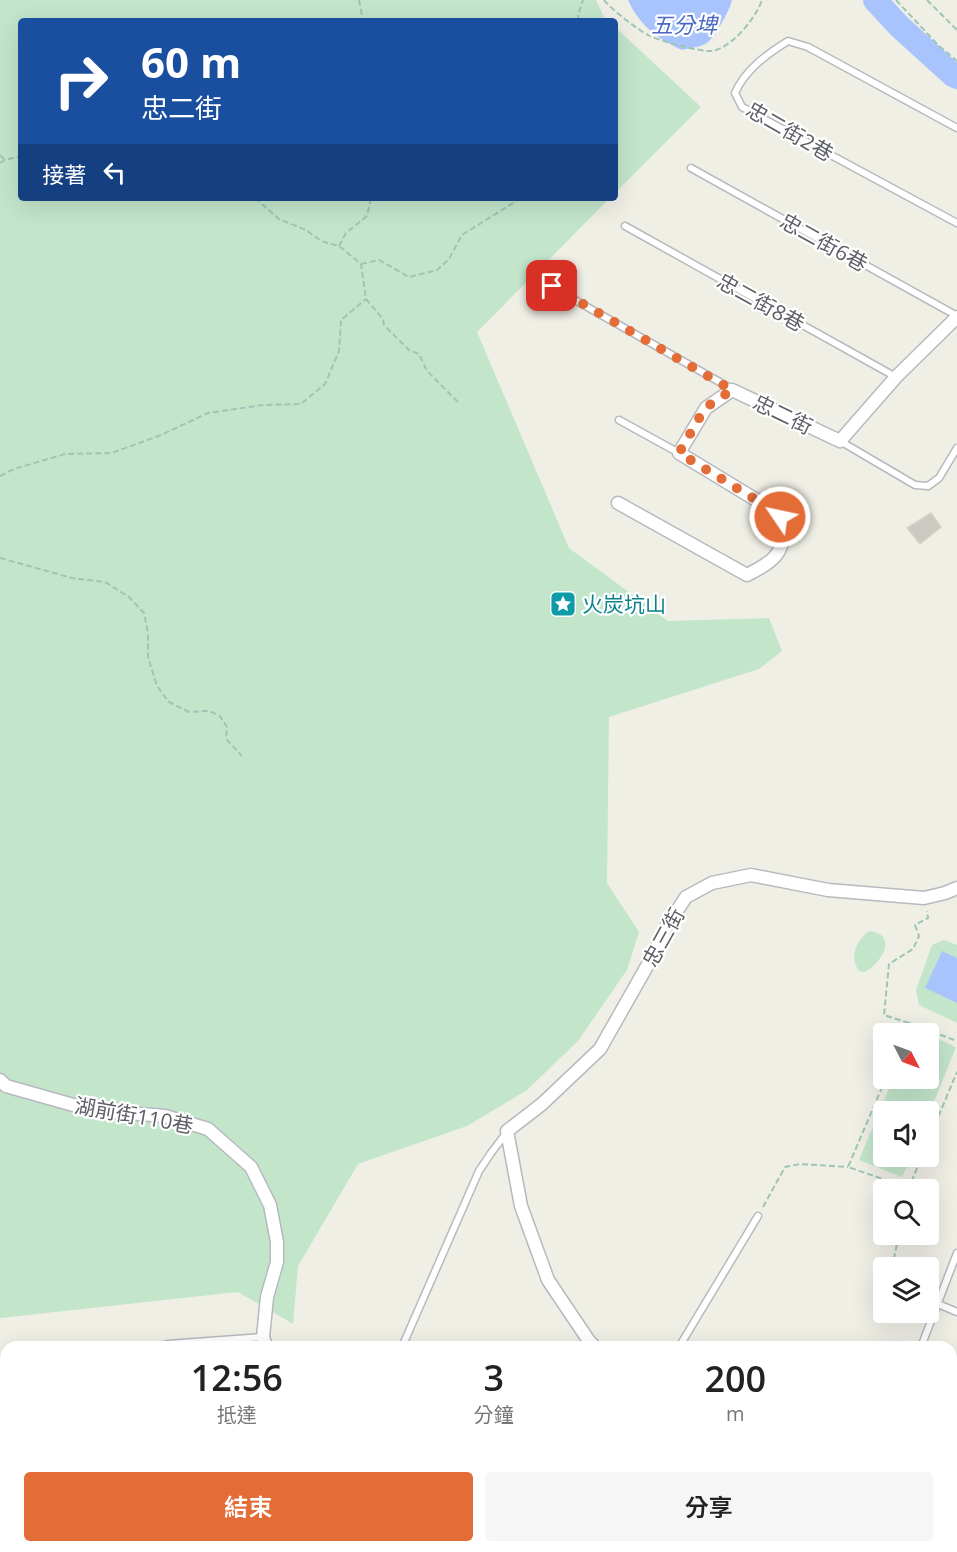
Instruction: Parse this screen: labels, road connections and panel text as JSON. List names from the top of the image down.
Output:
{
  "streets": {
    "street": ["忠二街", "忠三街", "湖前街110巷"],
    "lane": ["忠二街2巷", "忠二街6巷", "忠二街8巷"]
  },
  "crossings": [
    ["忠二街6巷", "忠二街"],
    ["忠二街8巷", "忠二街"]
  ],
  "water": ["五分埤"],
  "places": {
    "place": ["火炭坑山"]
  },
  "north": "bottom right",
  "page": {
    "turn": ["60 m", "忠二街"],
    "then": "接著",
    "eta": [
      "12:56",
      "抵達",
      "3",
      "分鐘",
      "200",
      "m"
    ],
    "buttons": ["結束", "分享"]
  }
}
